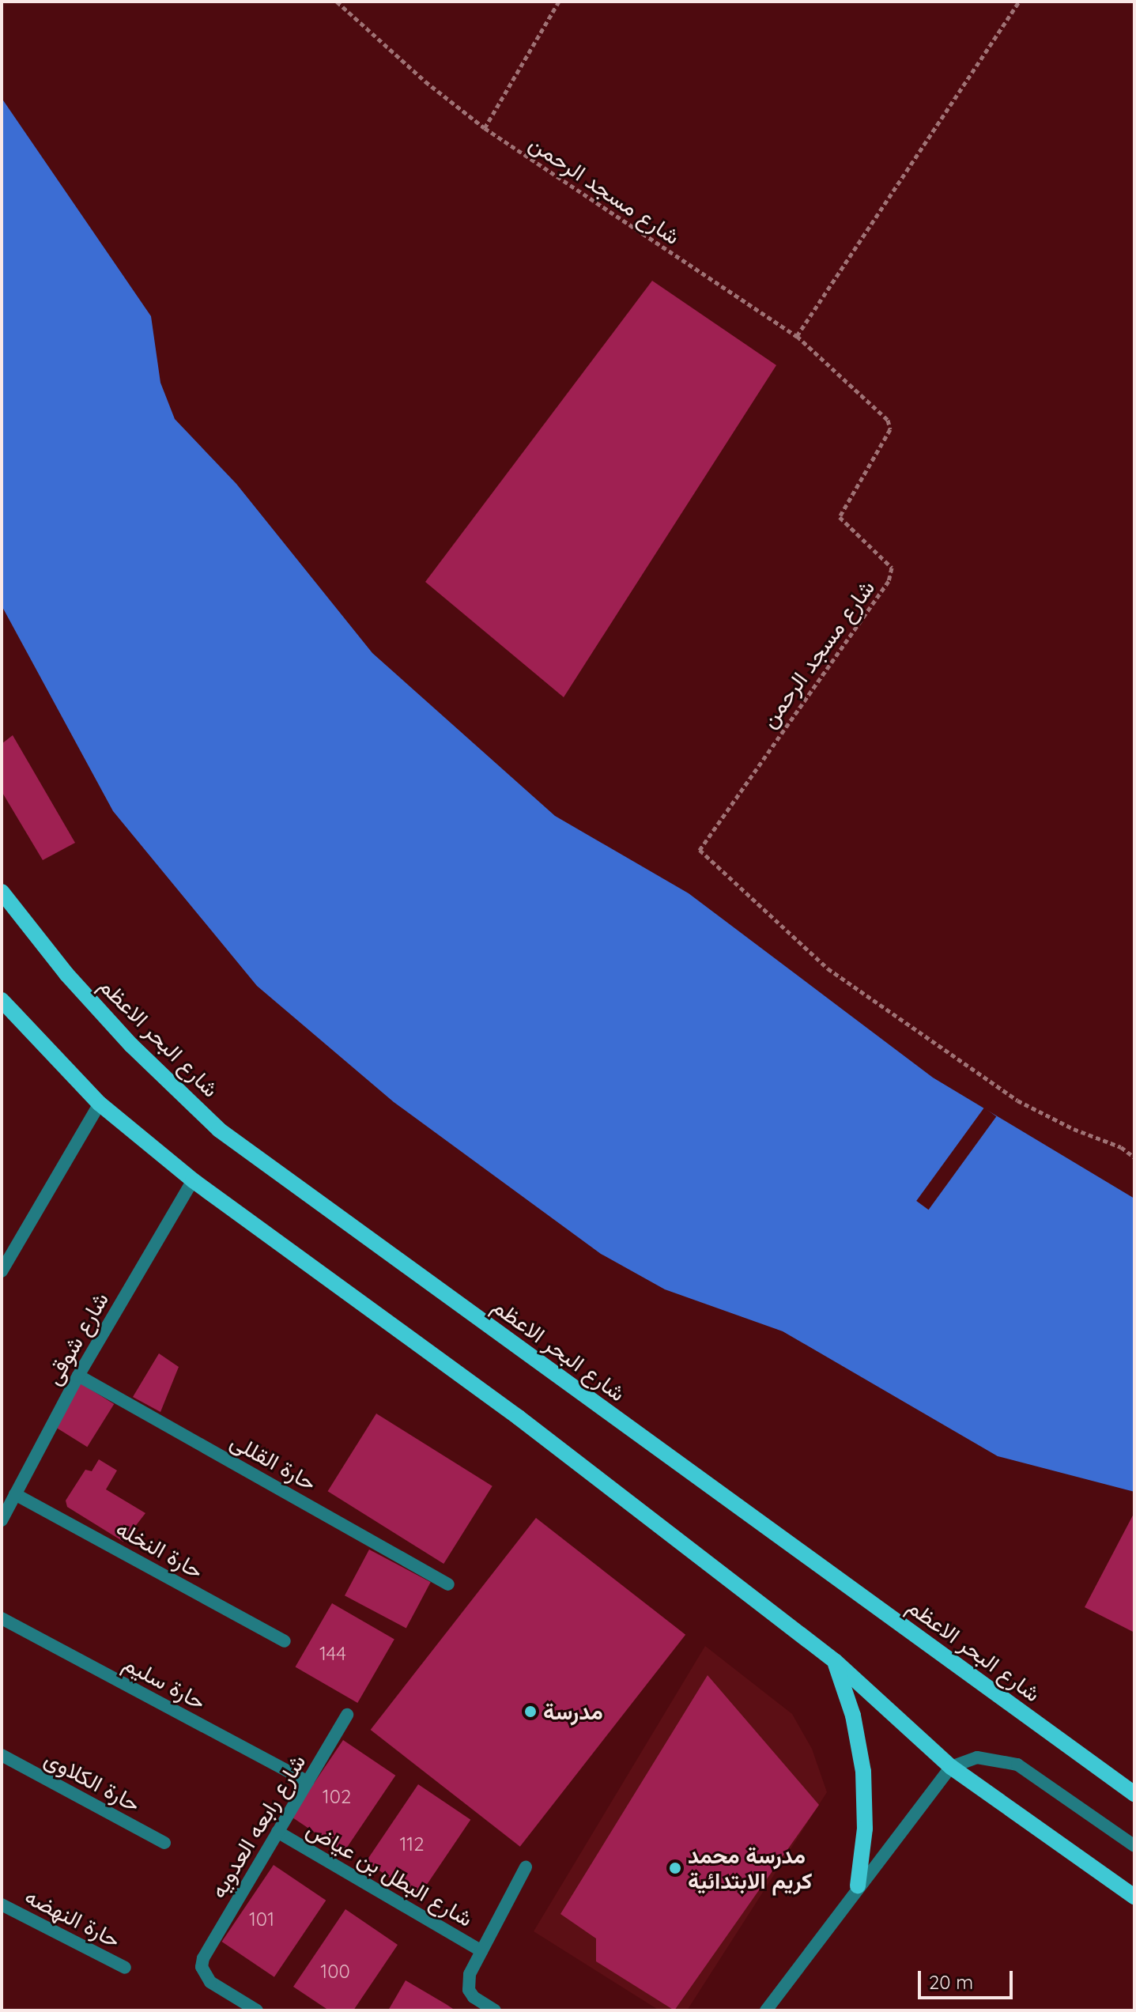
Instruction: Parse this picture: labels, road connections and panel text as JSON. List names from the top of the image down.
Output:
{
  "streets": {
    "main road": ["شارع البحر الاعظم"],
    "street": [
      "شارع شوقى",
      "حارة القللى",
      "حارة النخله",
      "حارة سليم",
      "حارة الكلاوى",
      "شارع رابعه العدويه",
      "شارع البطل بن عياض",
      "حارة النهضه"
    ],
    "path": ["شارع مسجد الرحمن"]
  },
  "crossings": [
    ["شارع شوقى", "حارة القللى"],
    ["شارع شوقى", "حارة النخله"],
    ["حارة سليم", "شارع رابعه العدويه"],
    ["شارع رابعه العدويه", "شارع البطل بن عياض"]
  ],
  "places": ["مدرسة", "مدرسة محمد كريم الابتدائية"],
  "house_numbers": [
    "144",
    "102",
    "112",
    "101",
    "100"
  ],
  "scale_bar": "20 m"
}
